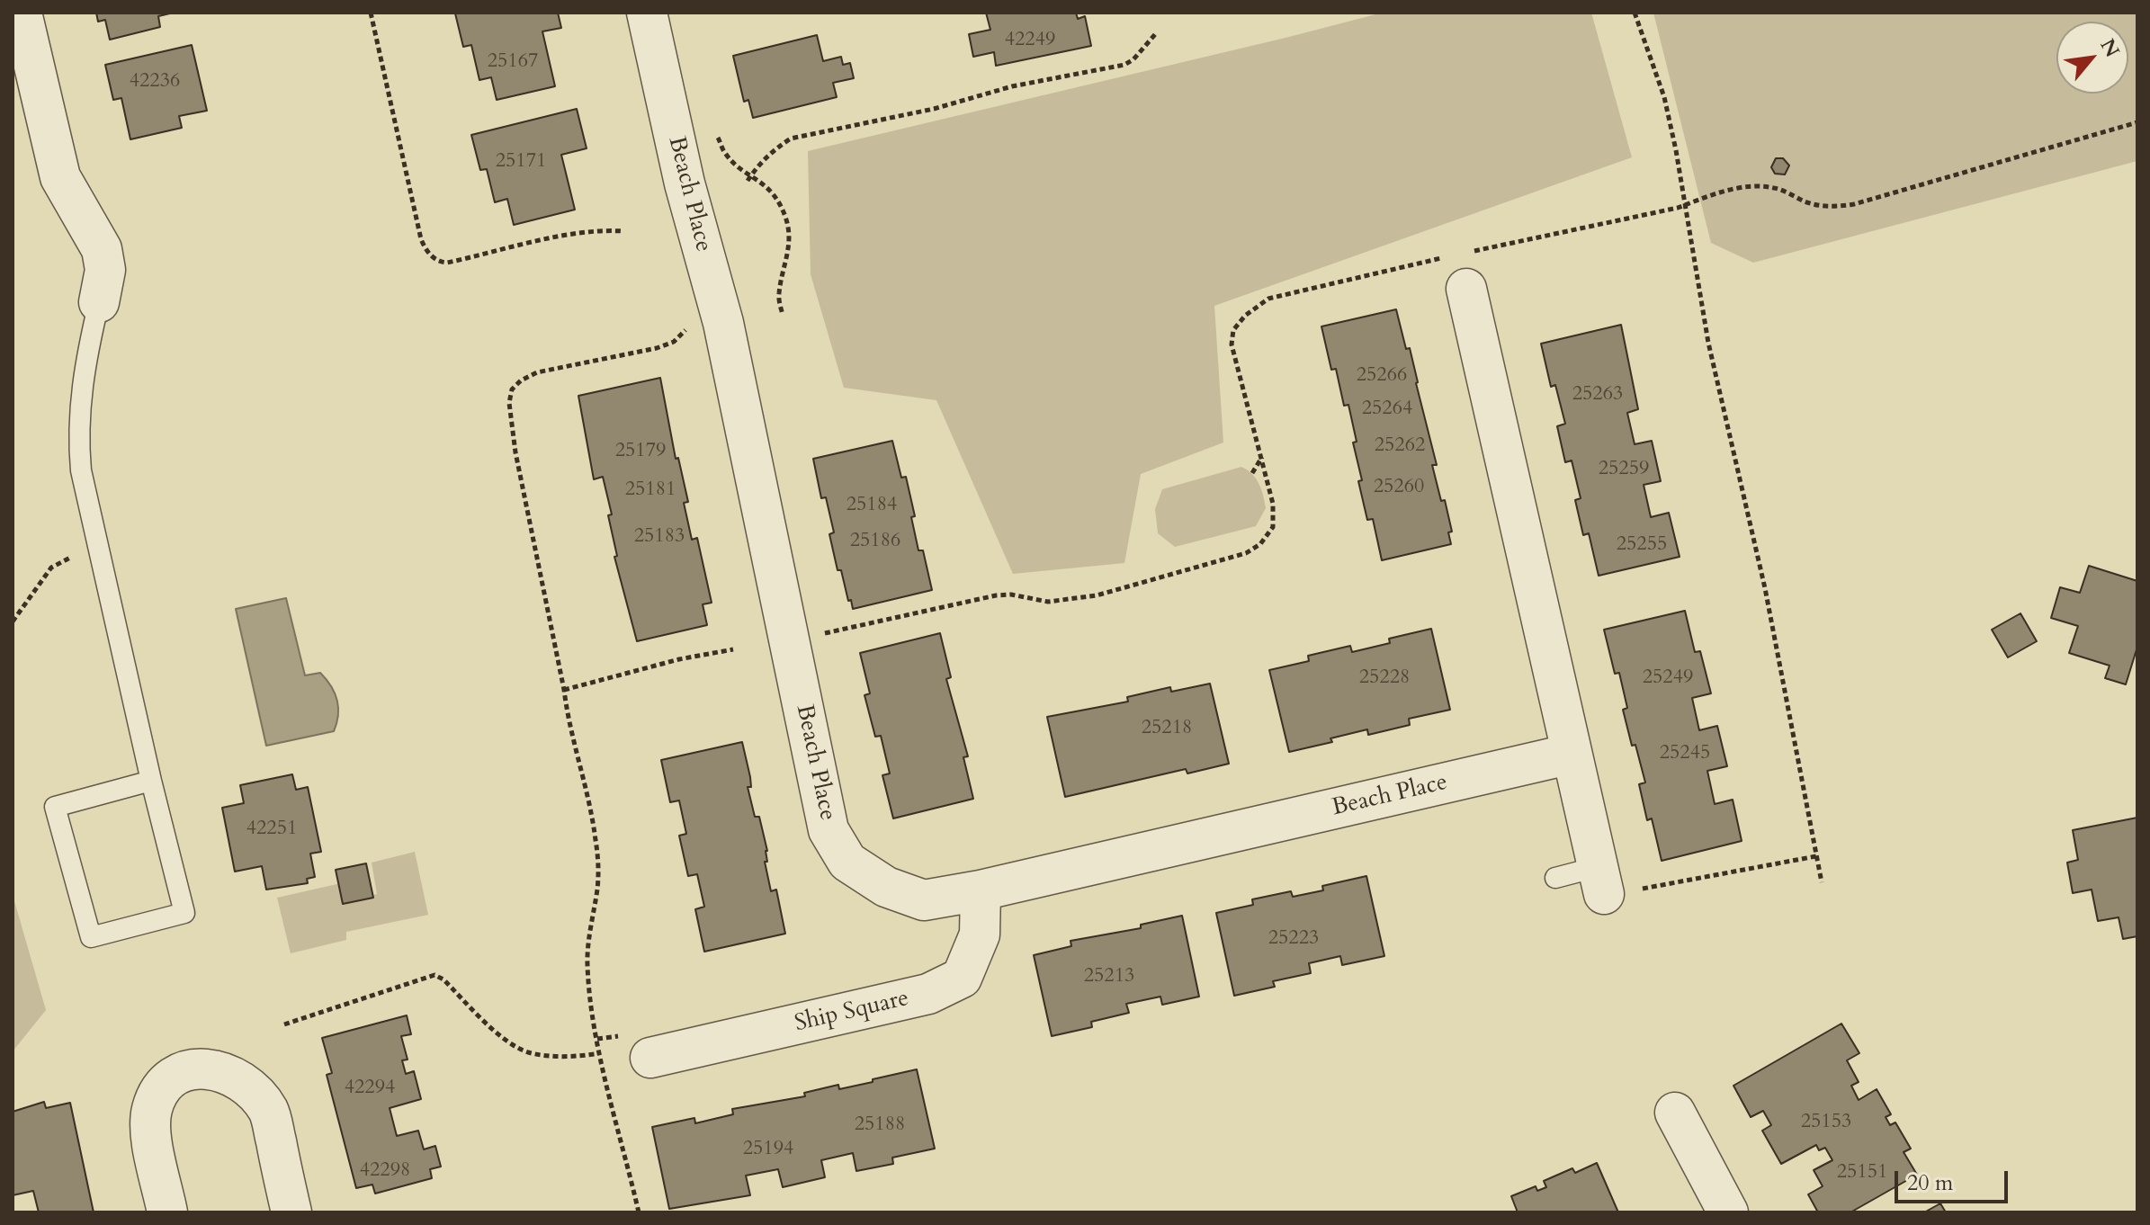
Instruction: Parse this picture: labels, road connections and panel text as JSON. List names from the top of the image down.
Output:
{
  "streets": {
    "street": ["Beach Place", "Ship Square"]
  },
  "crossings": [
    ["Beach Place", "Ship Square"]
  ],
  "house_numbers": [
    "42249",
    "25167",
    "42236",
    "25171",
    "25266",
    "25263",
    "25264",
    "25262",
    "25179",
    "25259",
    "25260",
    "25181",
    "25184",
    "25183",
    "25186",
    "25255",
    "25228",
    "25249",
    "25218",
    "25245",
    "42251",
    "25223",
    "25213",
    "42294",
    "25153",
    "25188",
    "25194",
    "42298",
    "25151"
  ],
  "scale_bar": "20 m",
  "north": "top right"
}
